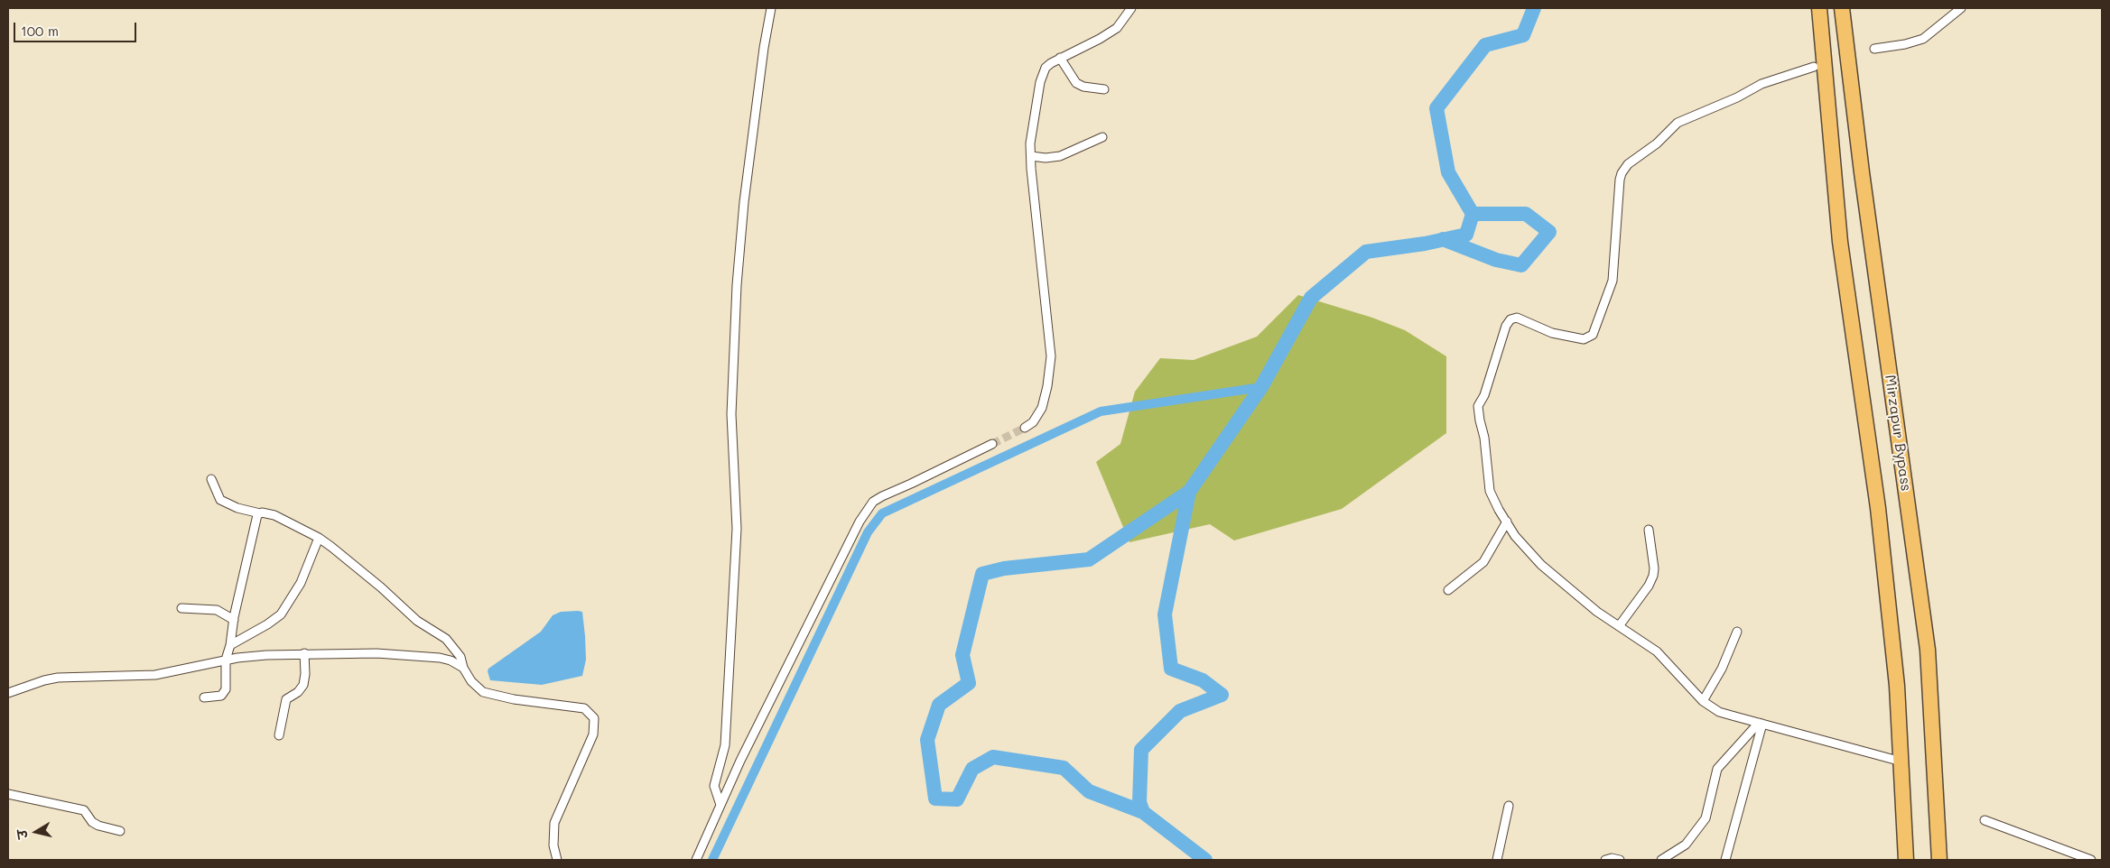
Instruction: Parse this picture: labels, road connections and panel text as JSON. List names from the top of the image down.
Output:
{
  "streets": {
    "highway": ["Mirzapur Bypass"]
  },
  "scale_bar": "100 m",
  "north": "left"
}
